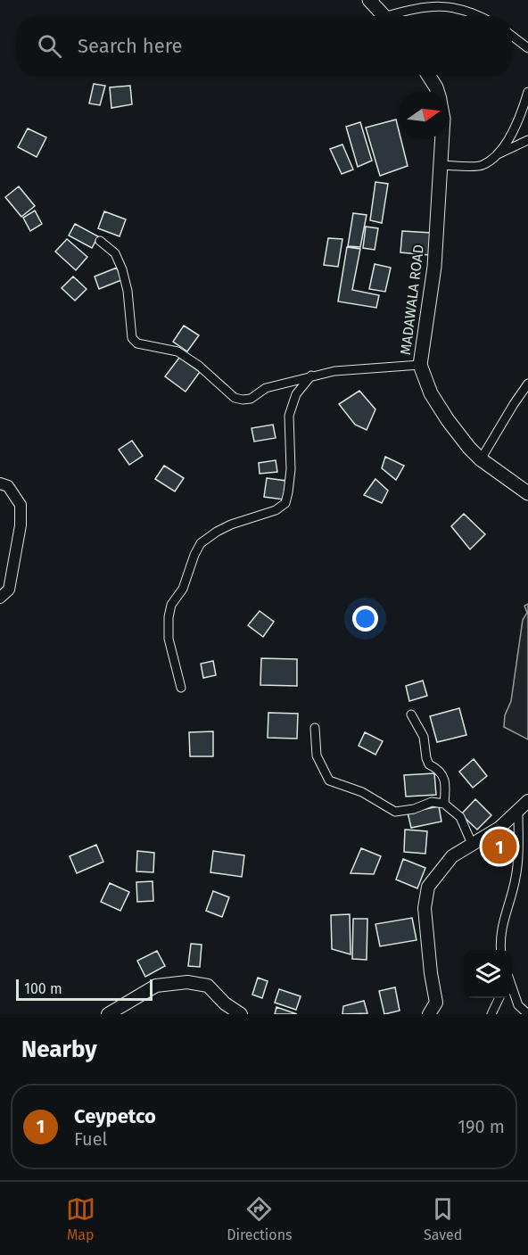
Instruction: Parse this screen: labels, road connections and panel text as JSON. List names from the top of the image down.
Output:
{
  "streets": {
    "main road": ["MADAWALA ROAD"]
  },
  "scale_bar": "100 m",
  "north": "right",
  "page": {
    "search": "Search here",
    "pins": "1",
    "scale": "100 m",
    "heading": "Nearby",
    "list": [
      {
        "mark": "1",
        "name": "Ceypetco",
        "note": "Fuel",
        "value": "190 m"
      }
    ],
    "nav": ["Map", "Directions", "Saved"]
  }
}
